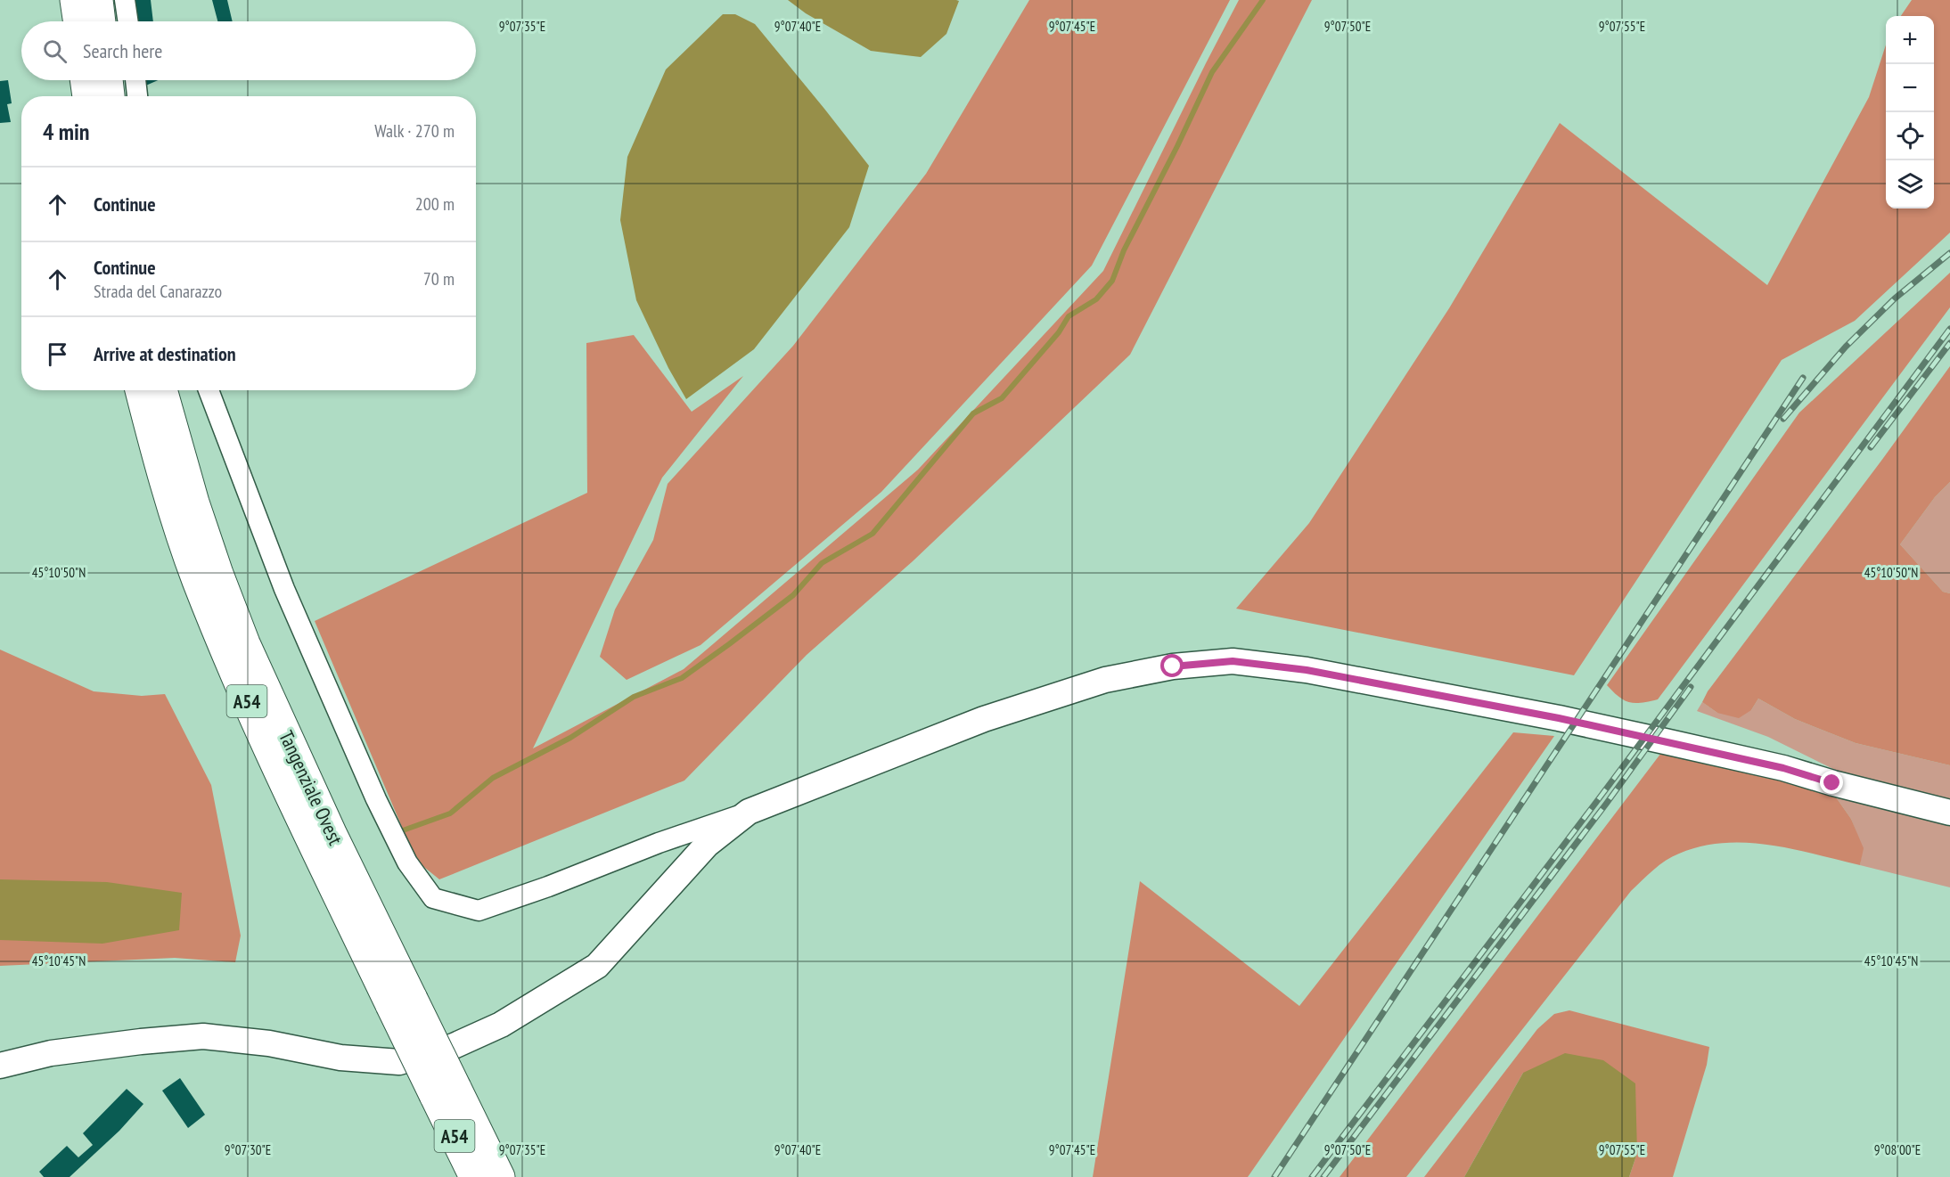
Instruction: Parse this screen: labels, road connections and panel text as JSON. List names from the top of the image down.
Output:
{
  "streets": {
    "highway": ["A54", "Tangenziale Ovest"]
  },
  "page": {
    "map_buttons": ["+", "−"],
    "search": "Search here",
    "heading": ["4 min", "Walk · 270 m"],
    "list": [
      ["Continue", "200 m"],
      ["Continue", "Strada del Canarazzo", "70 m"],
      "Arrive at destination"
    ]
  },
  "coordinates": [
    "9°07'35\"E",
    "9°07'40\"E",
    "9°07'45\"E",
    "9°07'50\"E",
    "9°07'55\"E",
    "45°10'50\"N",
    "45°10'45\"N",
    "9°07'30\"E",
    "9°08'00\"E"
  ]
}
